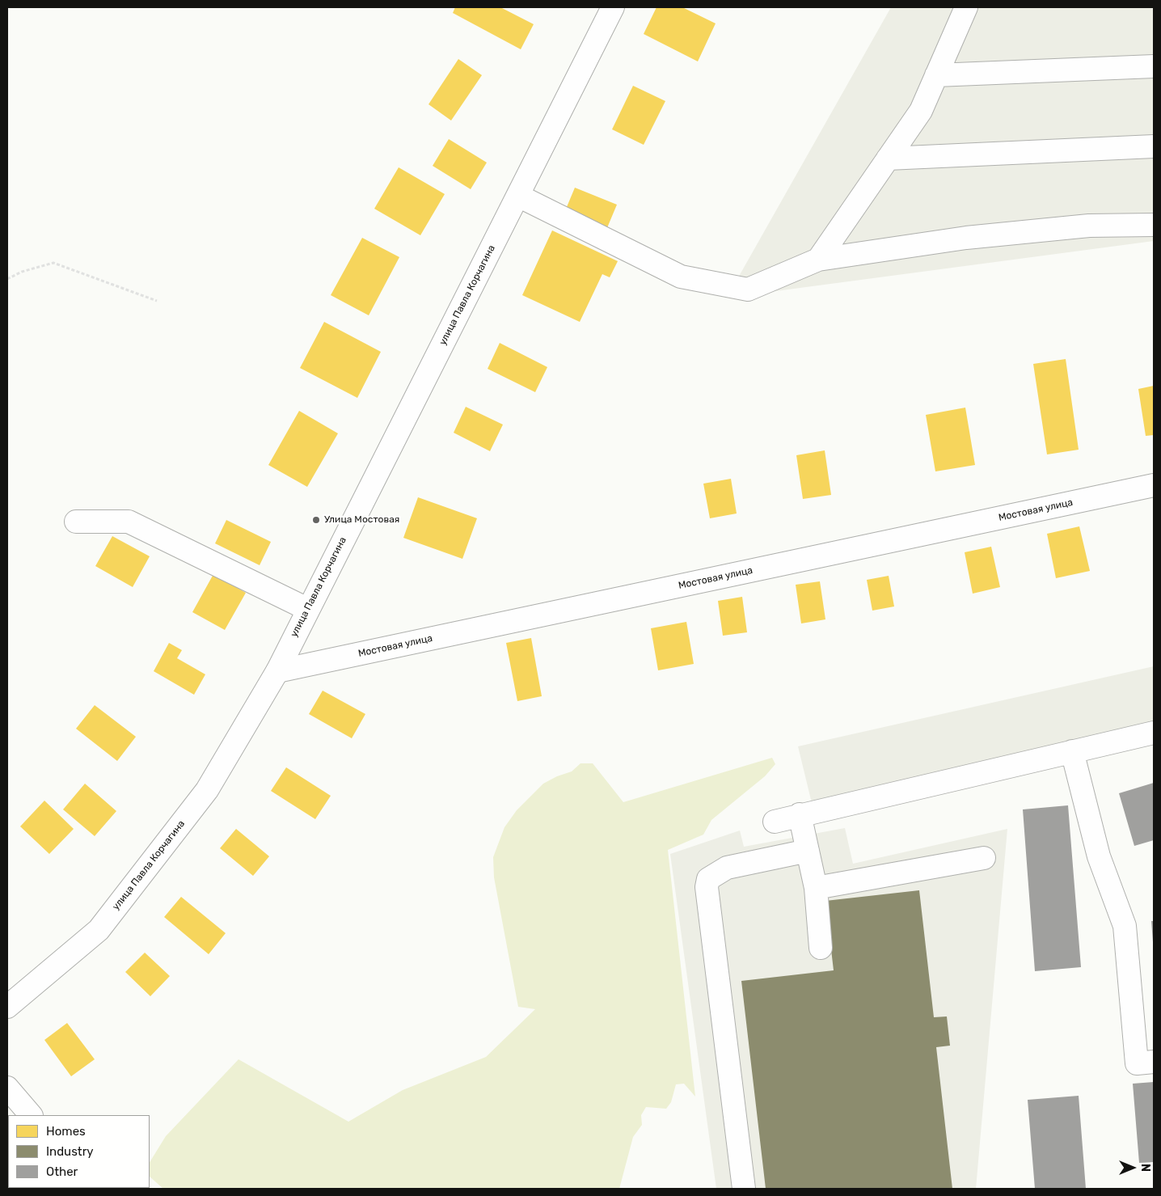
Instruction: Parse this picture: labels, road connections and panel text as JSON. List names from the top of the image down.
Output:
{
  "streets": {
    "main road": ["улица Павла Корчагина", "Мостовая улица"]
  },
  "crossings": [
    ["улица Павла Корчагина", "Мостовая улица"]
  ],
  "places": ["Улица Мостовая"],
  "legend": ["Homes", "Industry", "Other"],
  "north": "right"
}
